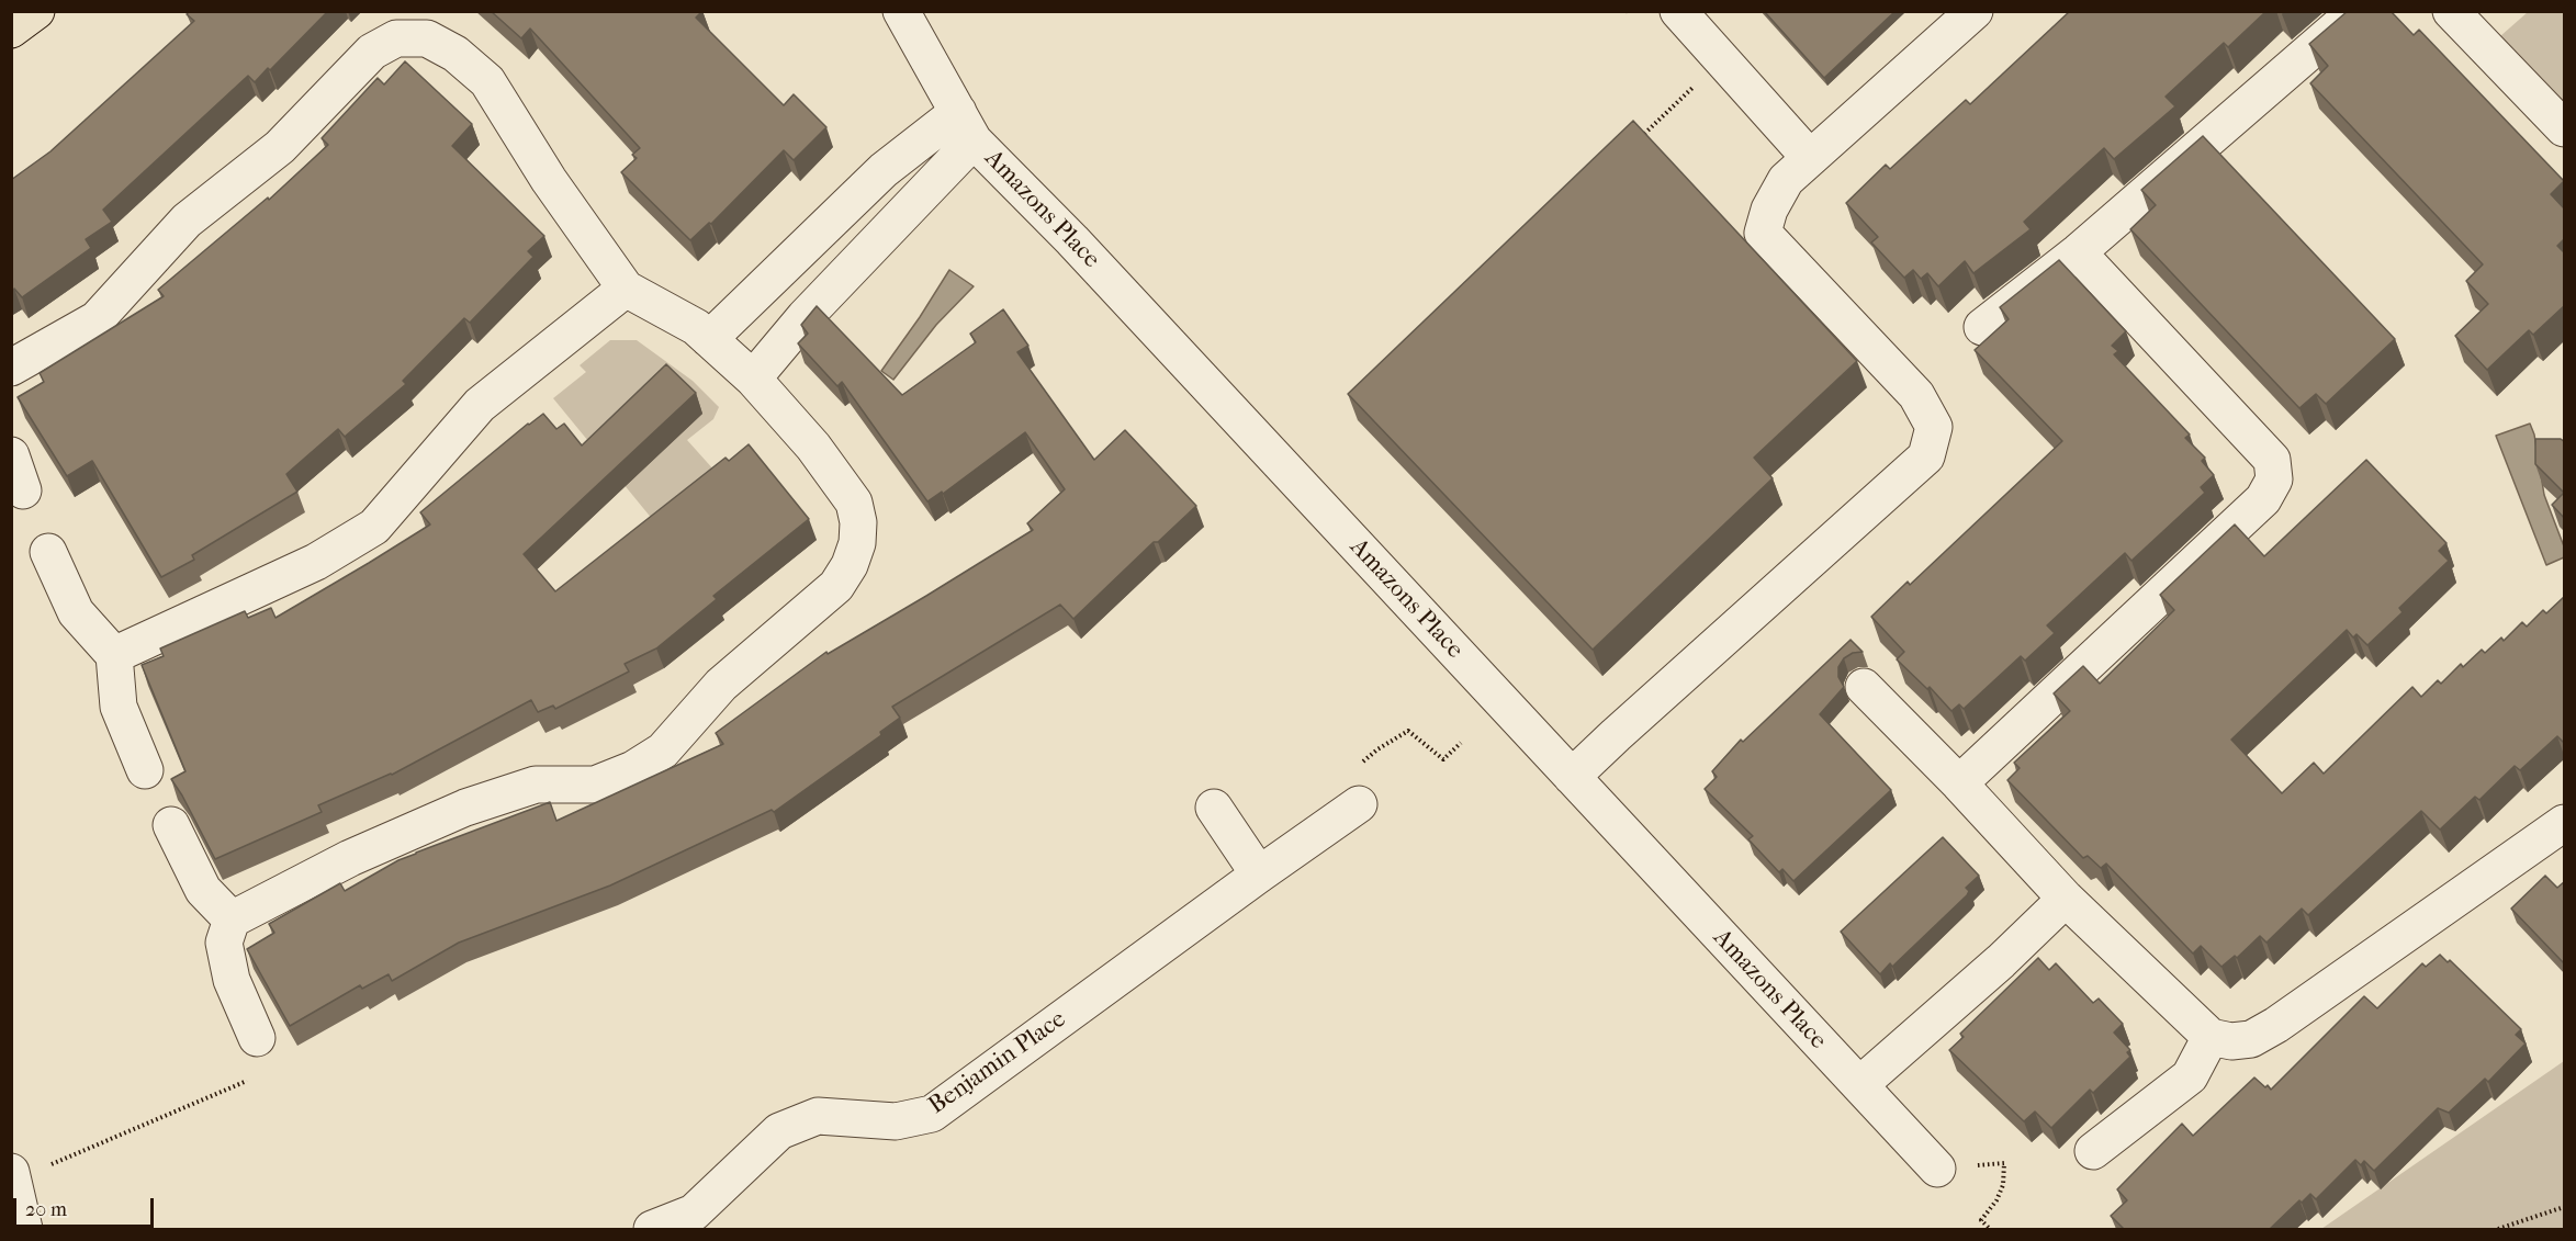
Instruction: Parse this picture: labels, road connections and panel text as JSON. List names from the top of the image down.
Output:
{
  "streets": {
    "street": ["Amazons Place", "Benjamin Place"]
  },
  "scale_bar": "20 m"
}
